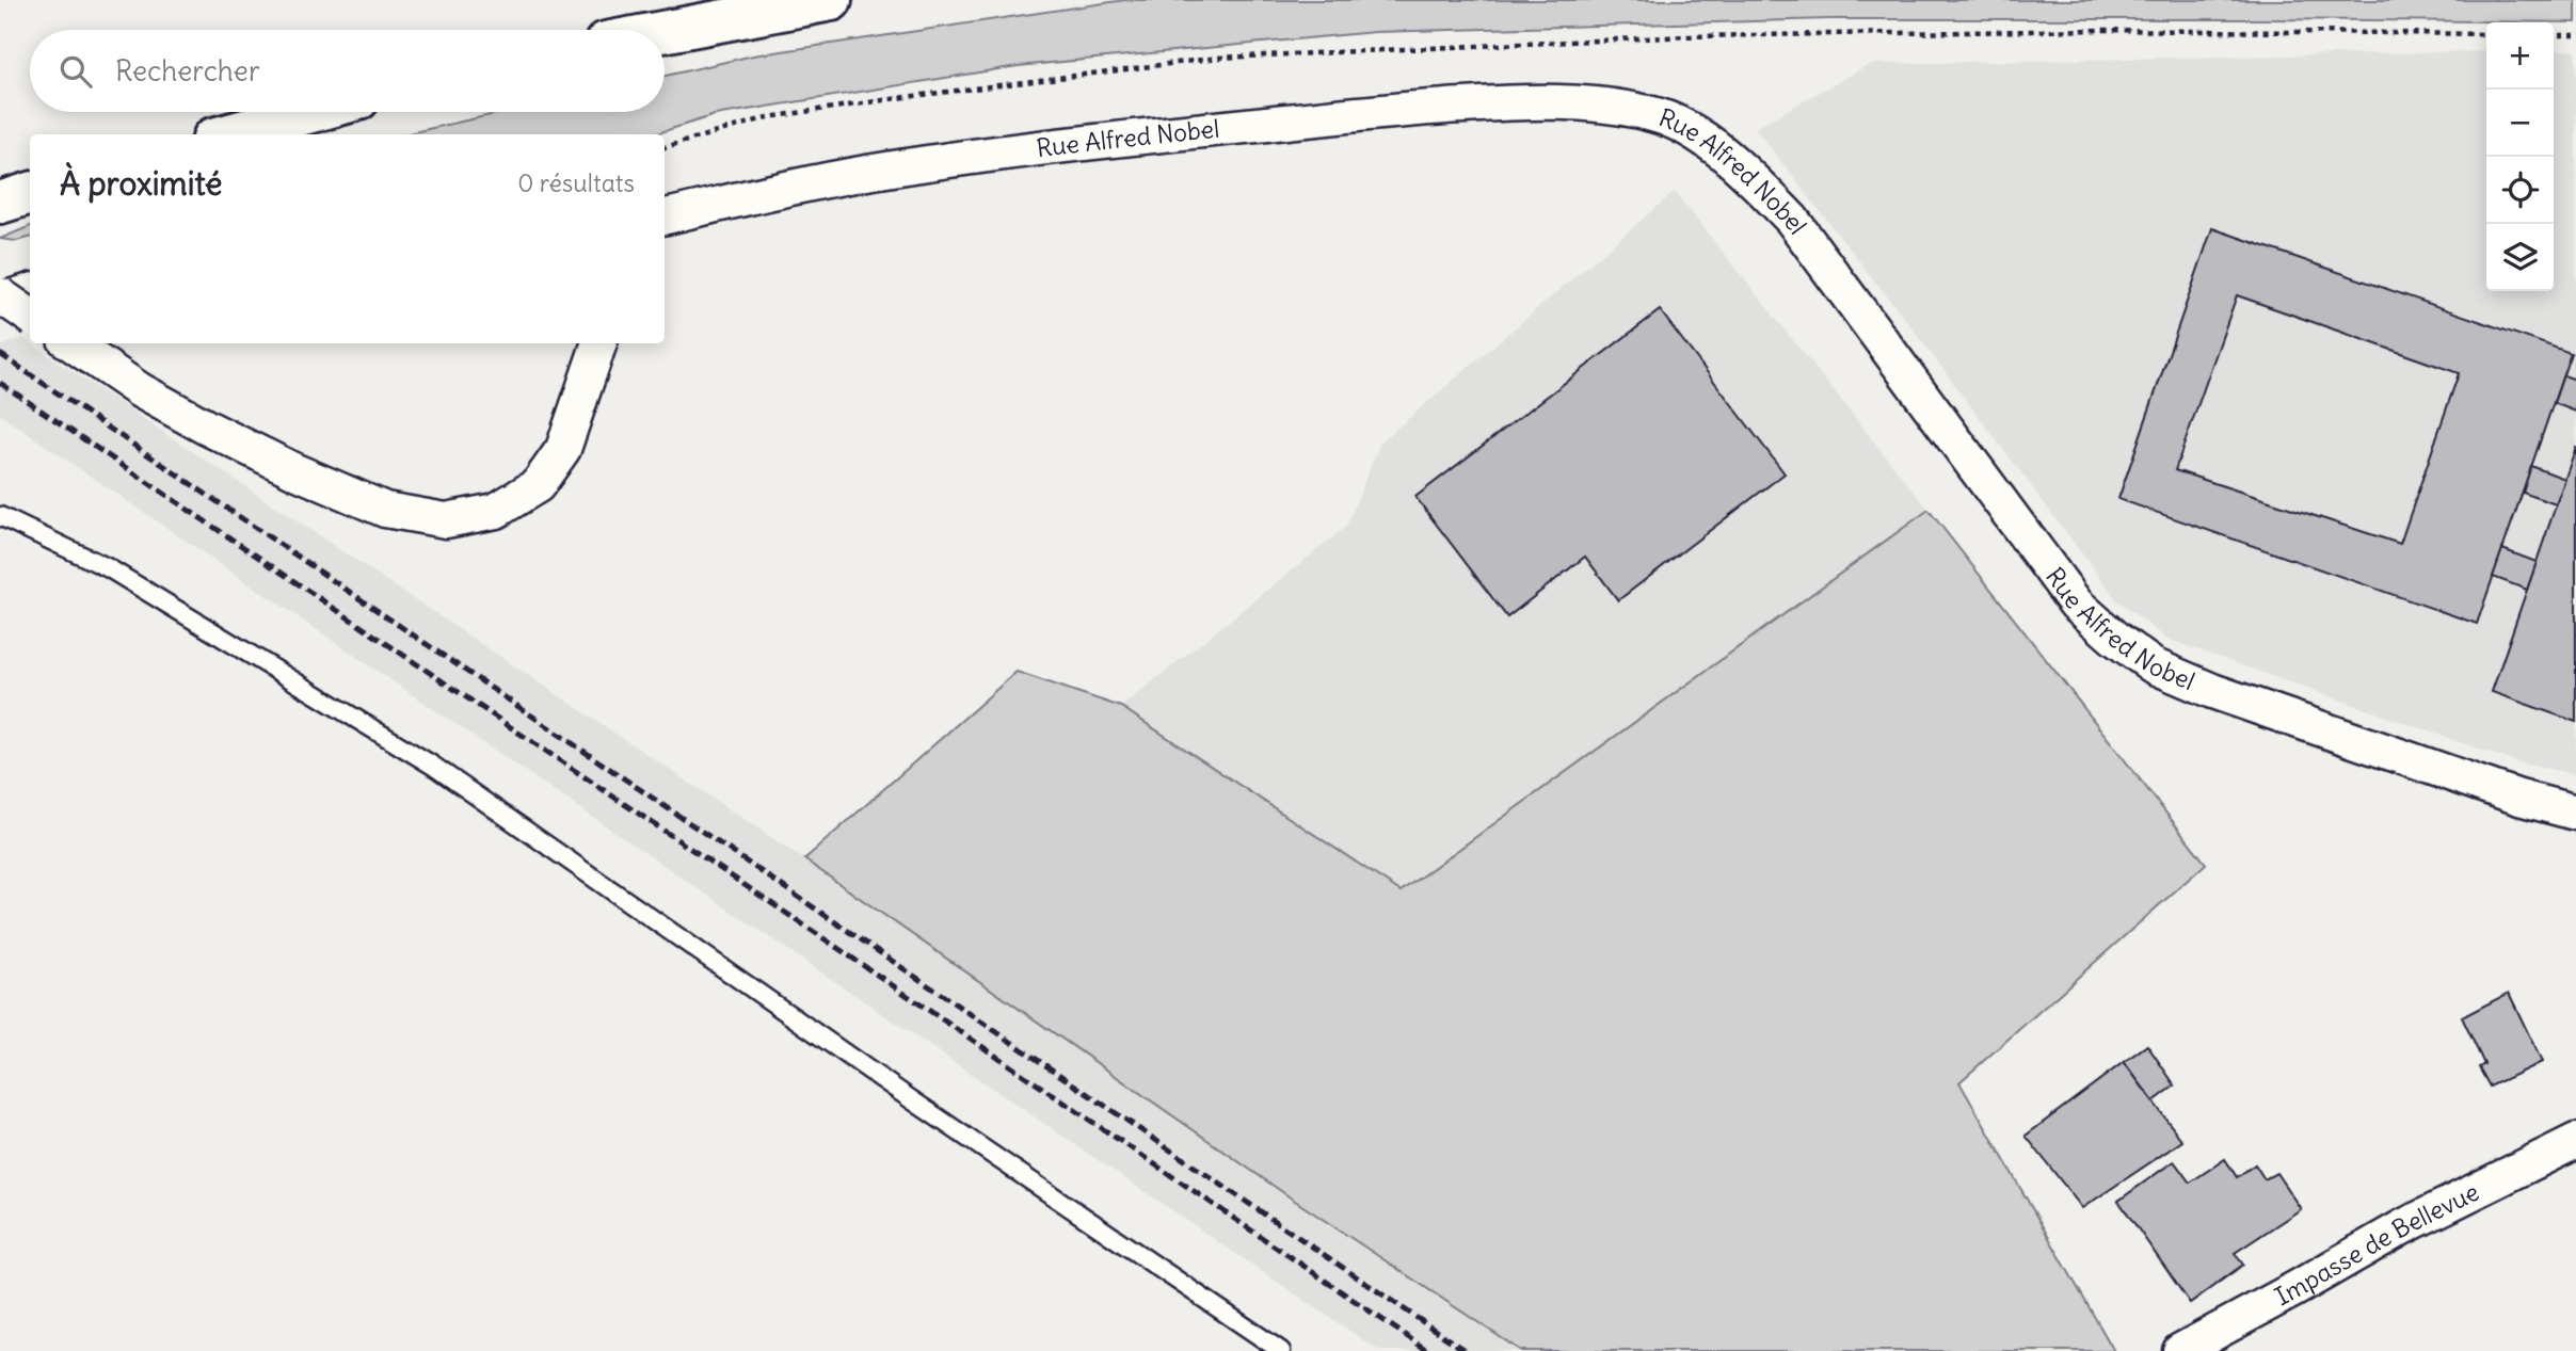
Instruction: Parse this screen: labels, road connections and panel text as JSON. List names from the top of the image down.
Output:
{
  "streets": {
    "street": ["Rue Alfred Nobel", "Impasse de Bellevue"]
  },
  "page": {
    "map_buttons": ["+", "−"],
    "search": "Rechercher",
    "heading": ["À proximité", "0 résultats"]
  }
}
